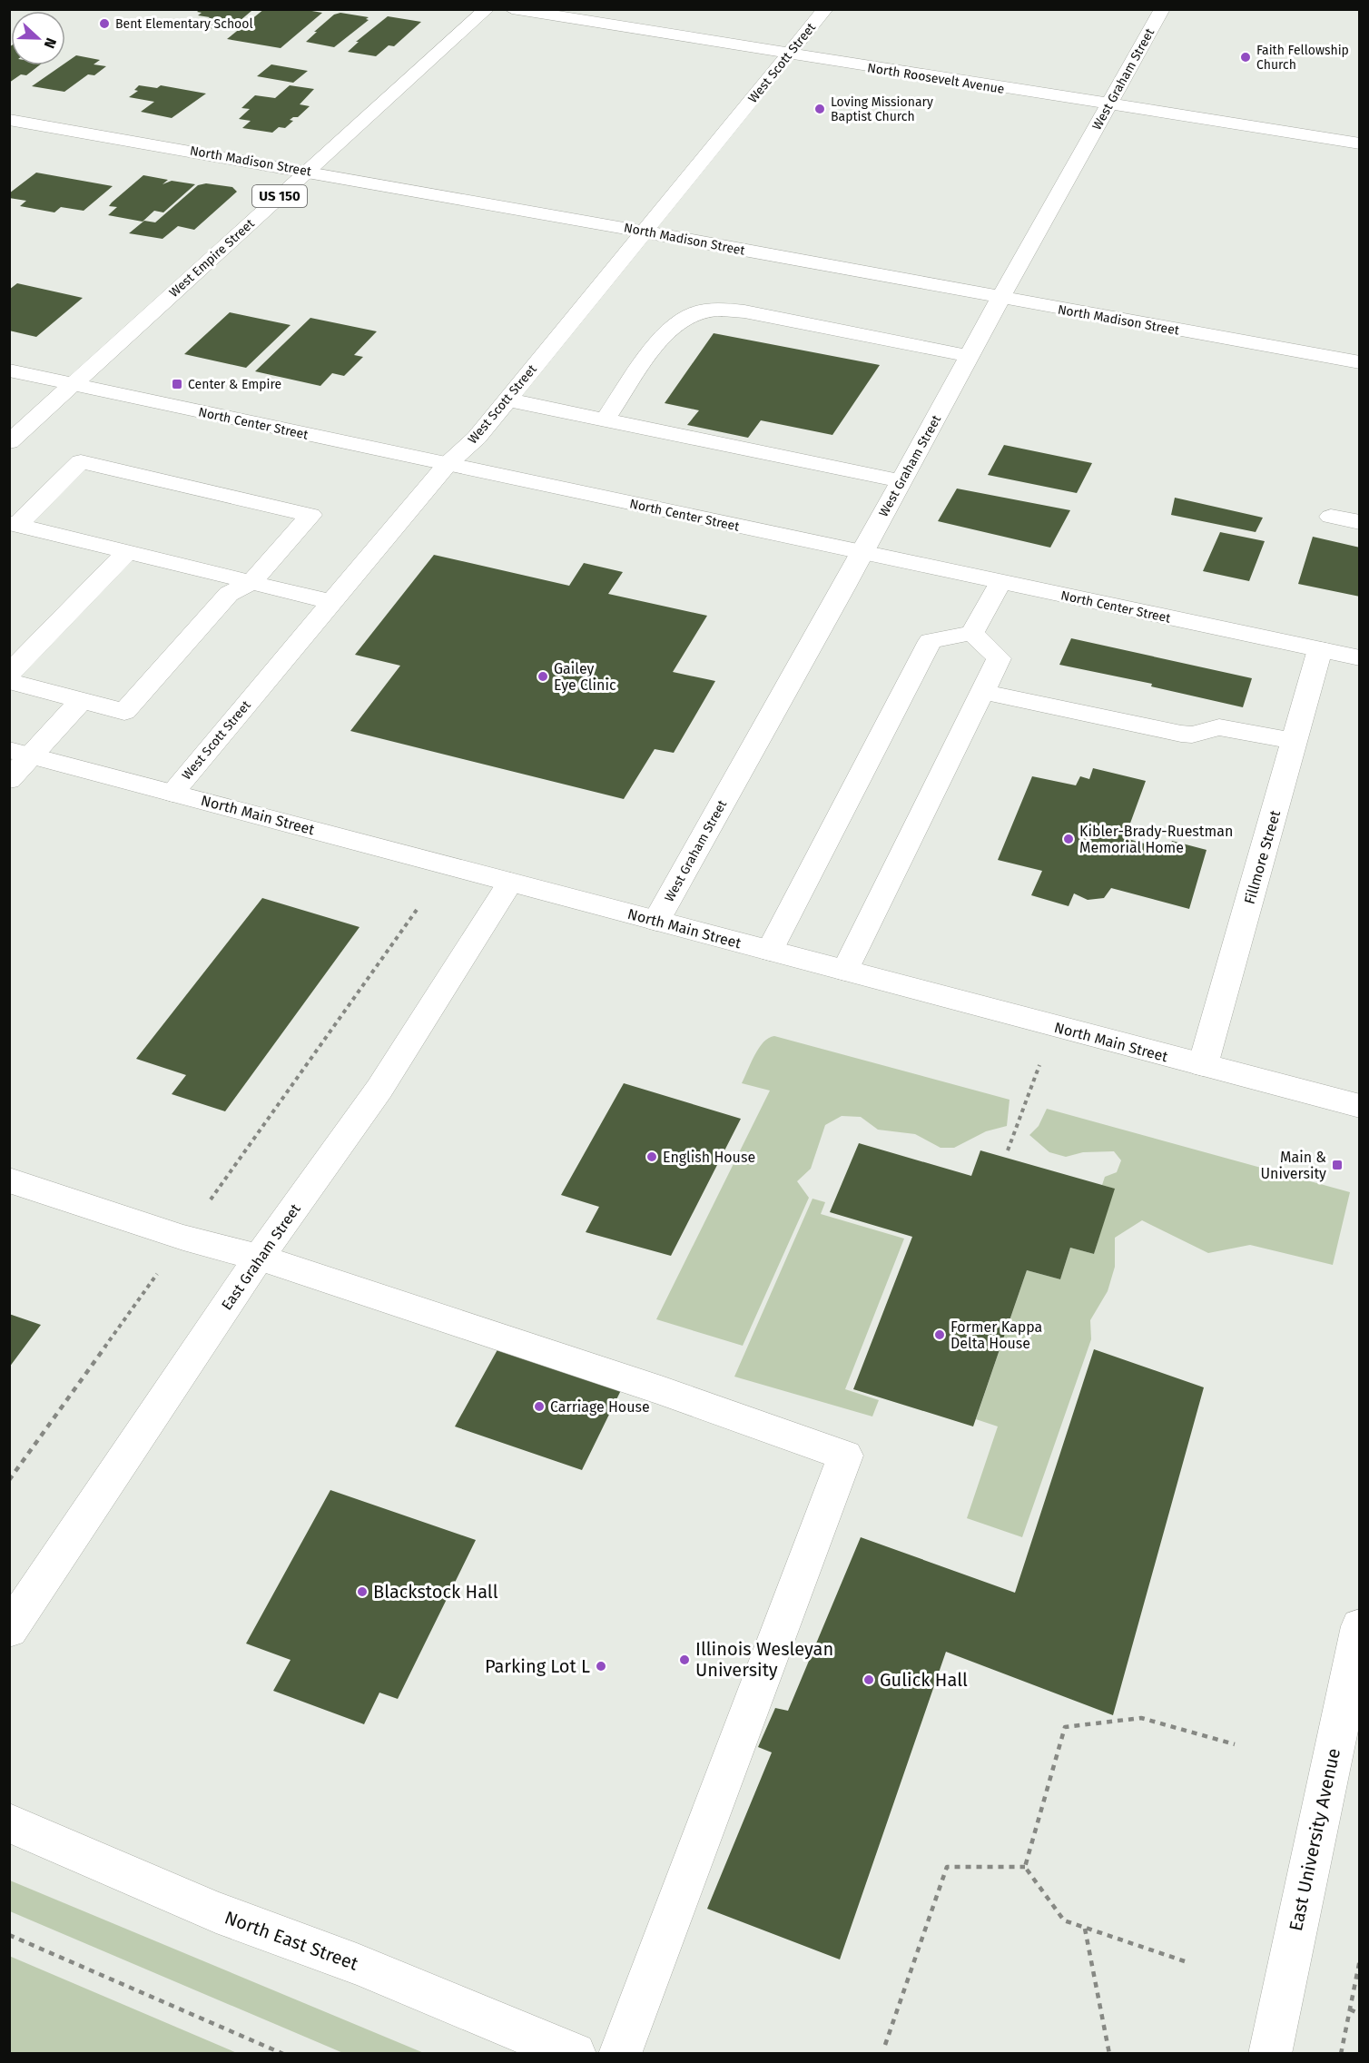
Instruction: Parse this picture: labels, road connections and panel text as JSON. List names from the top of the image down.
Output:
{
  "streets": {
    "street": [
      "West Scott Street",
      "North Roosevelt Avenue",
      "West Graham Street",
      "North Madison Street",
      "US 150",
      "West Empire Street",
      "North Center Street",
      "North Main Street",
      "Fillmore Street",
      "East Graham Street",
      "East University Avenue",
      "North East Street"
    ]
  },
  "crossings": [
    ["West Scott Street", "North Roosevelt Avenue"],
    ["West Scott Street", "North Madison Street"],
    ["West Scott Street", "North Center Street"],
    ["West Scott Street", "North Main Street"],
    ["North Roosevelt Avenue", "West Graham Street"],
    ["West Graham Street", "North Madison Street"],
    ["West Graham Street", "North Center Street"],
    ["West Graham Street", "North Main Street"],
    ["North Madison Street", "West Empire Street"],
    ["West Empire Street", "North Center Street"],
    ["North Center Street", "Fillmore Street"],
    ["North Main Street", "Fillmore Street"],
    ["North Main Street", "East Graham Street"]
  ],
  "places": {
    "other": [
      "Bent Elementary School",
      "Faith Fellowship Church",
      "Loving Missionary Baptist Church",
      "Gailey Eye Clinic",
      "Kibler-Brady-Ruestman Memorial Home",
      "English House",
      "Former Kappa Delta House",
      "Carriage House",
      "Blackstock Hall",
      "Illinois Wesleyan University",
      "Parking Lot L",
      "Gulick Hall"
    ],
    "transit": ["Center & Empire", "Main & University"]
  },
  "north": "right"
}
